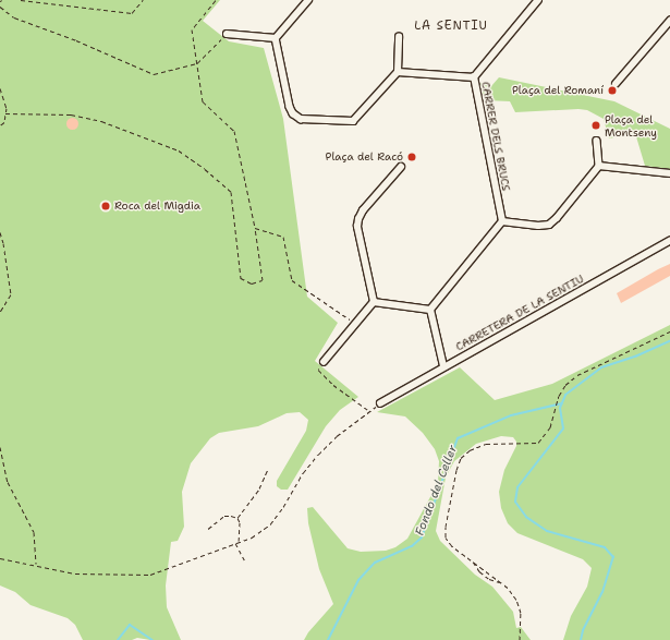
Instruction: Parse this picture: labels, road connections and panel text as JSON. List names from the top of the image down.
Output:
{
  "streets": {
    "street": ["CARRER DELS BRUCS", "CARRETERA DE LA SENTIU"]
  },
  "districts": ["LA SENTIU"],
  "water": ["Fondo del Celler"],
  "places": [
    "Plaça del Romaní",
    "Plaça del Montseny",
    "Plaça del Racó",
    "Roca del Migdia"
  ]
}
